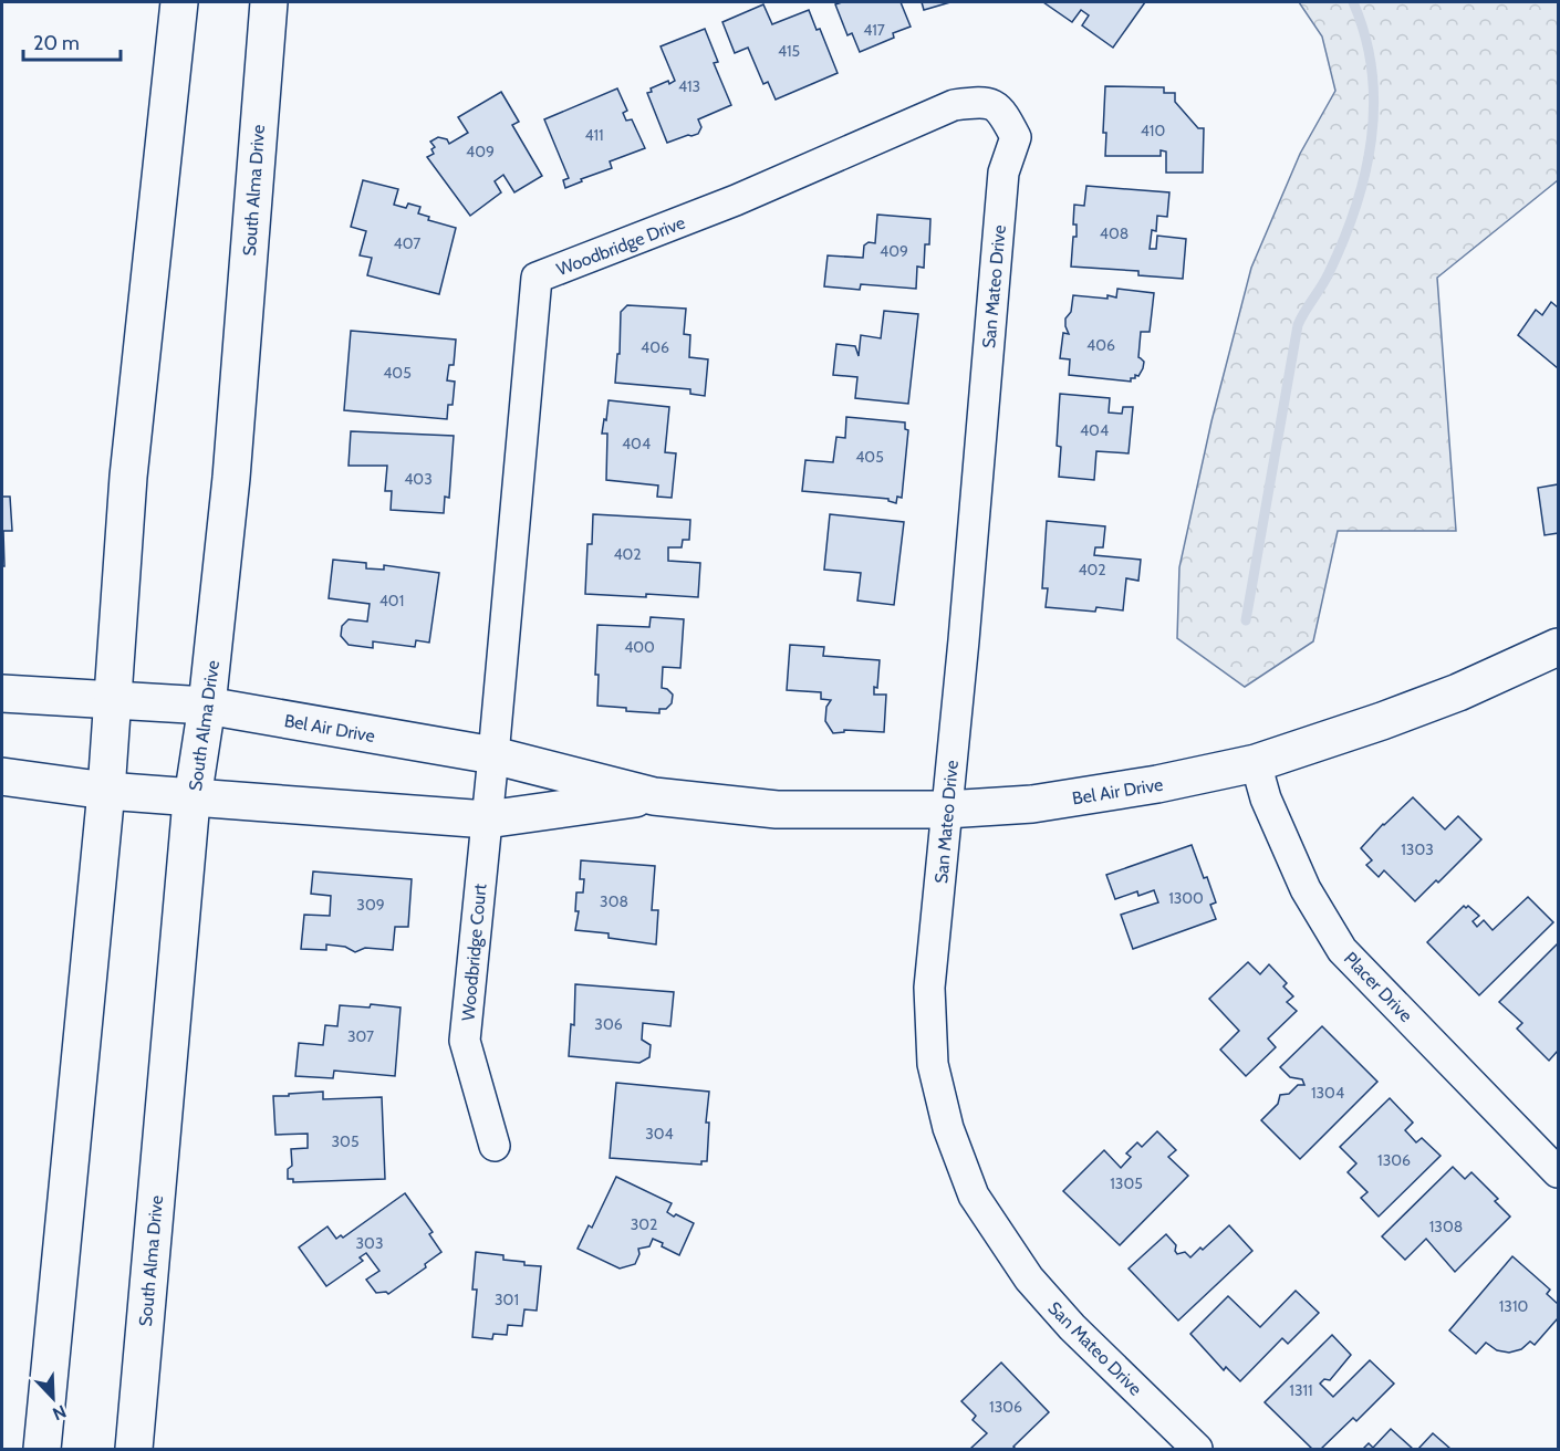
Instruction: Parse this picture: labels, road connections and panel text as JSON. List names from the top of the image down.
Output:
{
  "streets": {
    "main road": ["South Alma Drive", "Bel Air Drive"],
    "street": [
      "Woodbridge Drive",
      "San Mateo Drive",
      "Woodbridge Court",
      "Placer Drive"
    ]
  },
  "crossings": [
    ["South Alma Drive", "Bel Air Drive"],
    ["Woodbridge Drive", "San Mateo Drive"],
    ["Woodbridge Drive", "Bel Air Drive"],
    ["Woodbridge Drive", "Woodbridge Court"],
    ["San Mateo Drive", "Bel Air Drive"],
    ["Bel Air Drive", "Woodbridge Court"],
    ["Bel Air Drive", "Placer Drive"]
  ],
  "house_numbers": [
    "417",
    "415",
    "413",
    "410",
    "411",
    "409",
    "408",
    "407",
    "409",
    "406",
    "406",
    "405",
    "404",
    "404",
    "405",
    "403",
    "402",
    "402",
    "401",
    "400",
    "1303",
    "1300",
    "308",
    "309",
    "306",
    "307",
    "1304",
    "304",
    "305",
    "1306",
    "1305",
    "302",
    "1308",
    "303",
    "301",
    "1310",
    "1311",
    "1306"
  ],
  "scale_bar": "20 m",
  "north": "bottom right"
}
